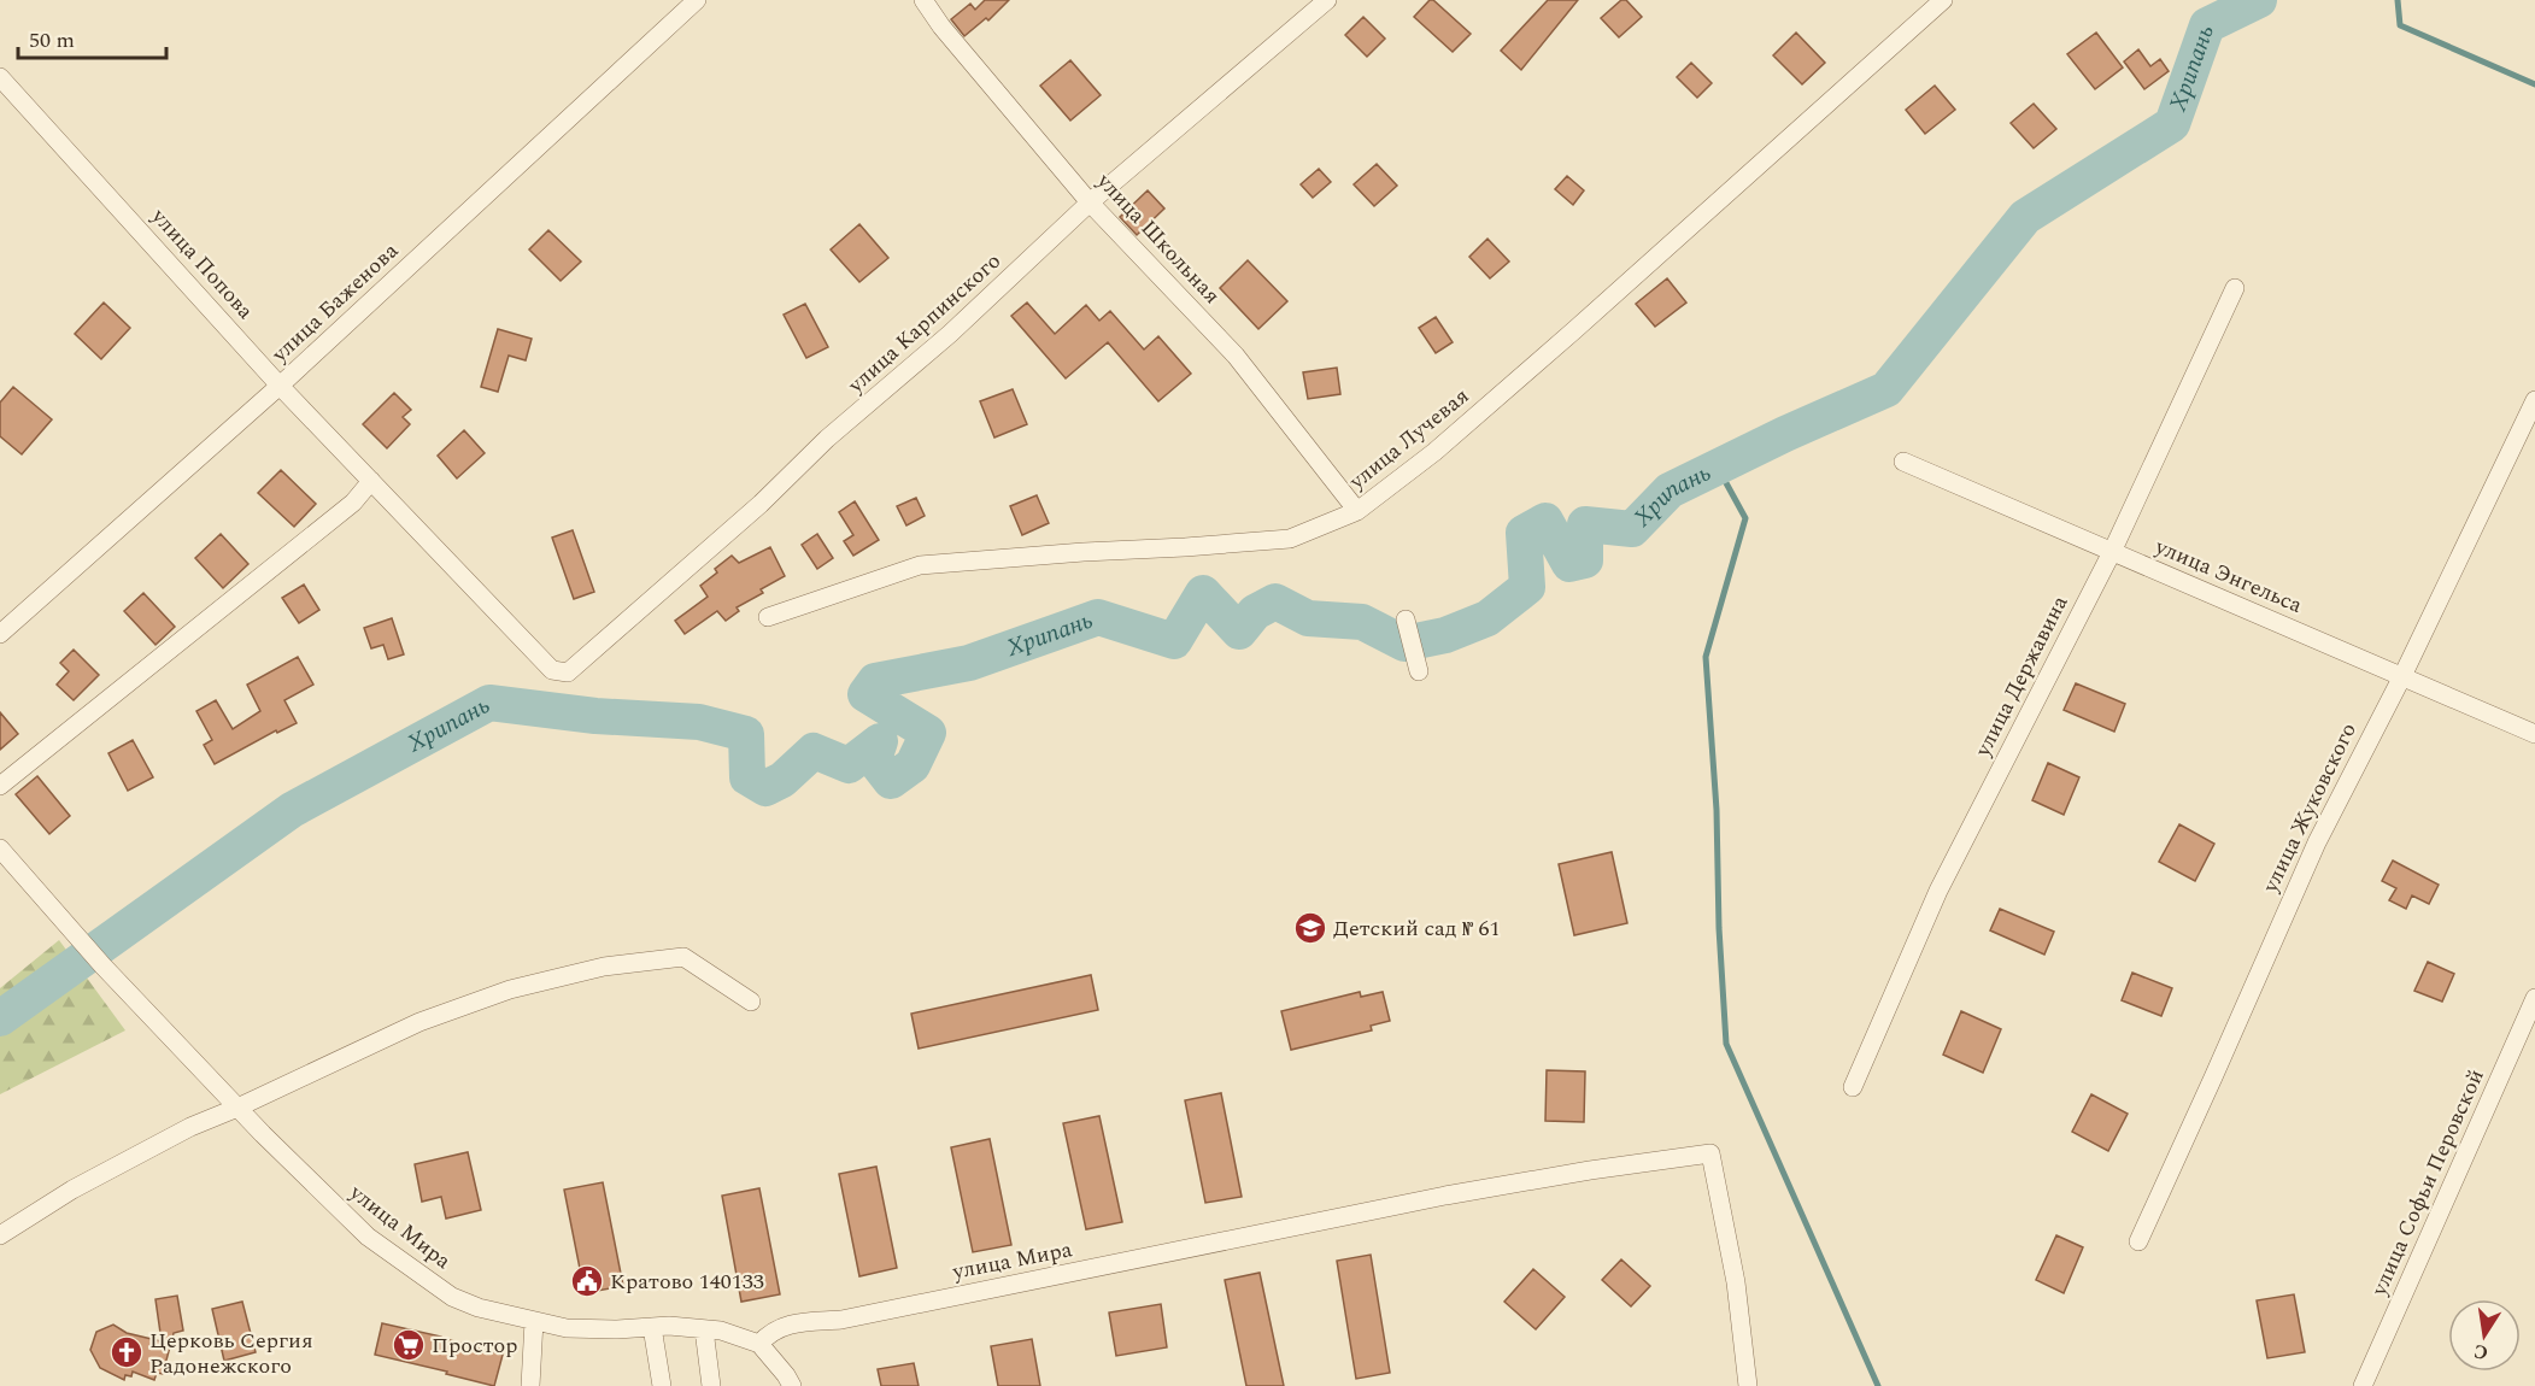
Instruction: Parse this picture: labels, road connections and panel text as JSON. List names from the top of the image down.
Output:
{
  "streets": {
    "street": [
      "улица Школьная",
      "улица Попова",
      "улица Баженова",
      "улица Карпинского",
      "улица Лучевая",
      "улица Энгельса",
      "улица Державина",
      "улица Жуковского",
      "улица Софьи Перовской",
      "улица Мира"
    ]
  },
  "crossings": [
    ["улица Школьная", "улица Карпинского"],
    ["улица Школьная", "улица Лучевая"],
    ["улица Попова", "улица Баженова"],
    ["улица Попова", "улица Карпинского"],
    ["улица Энгельса", "улица Державина"],
    ["улица Энгельса", "улица Жуковского"]
  ],
  "water": ["Хрипань"],
  "places": {
    "school or university": ["Детский сад № 61"],
    "public building": ["Кратово 140133"],
    "supermarket": ["Простор"],
    "church": ["Церковь Сергия Радонежского"]
  },
  "scale_bar": "50 m",
  "north": "bottom"
}
